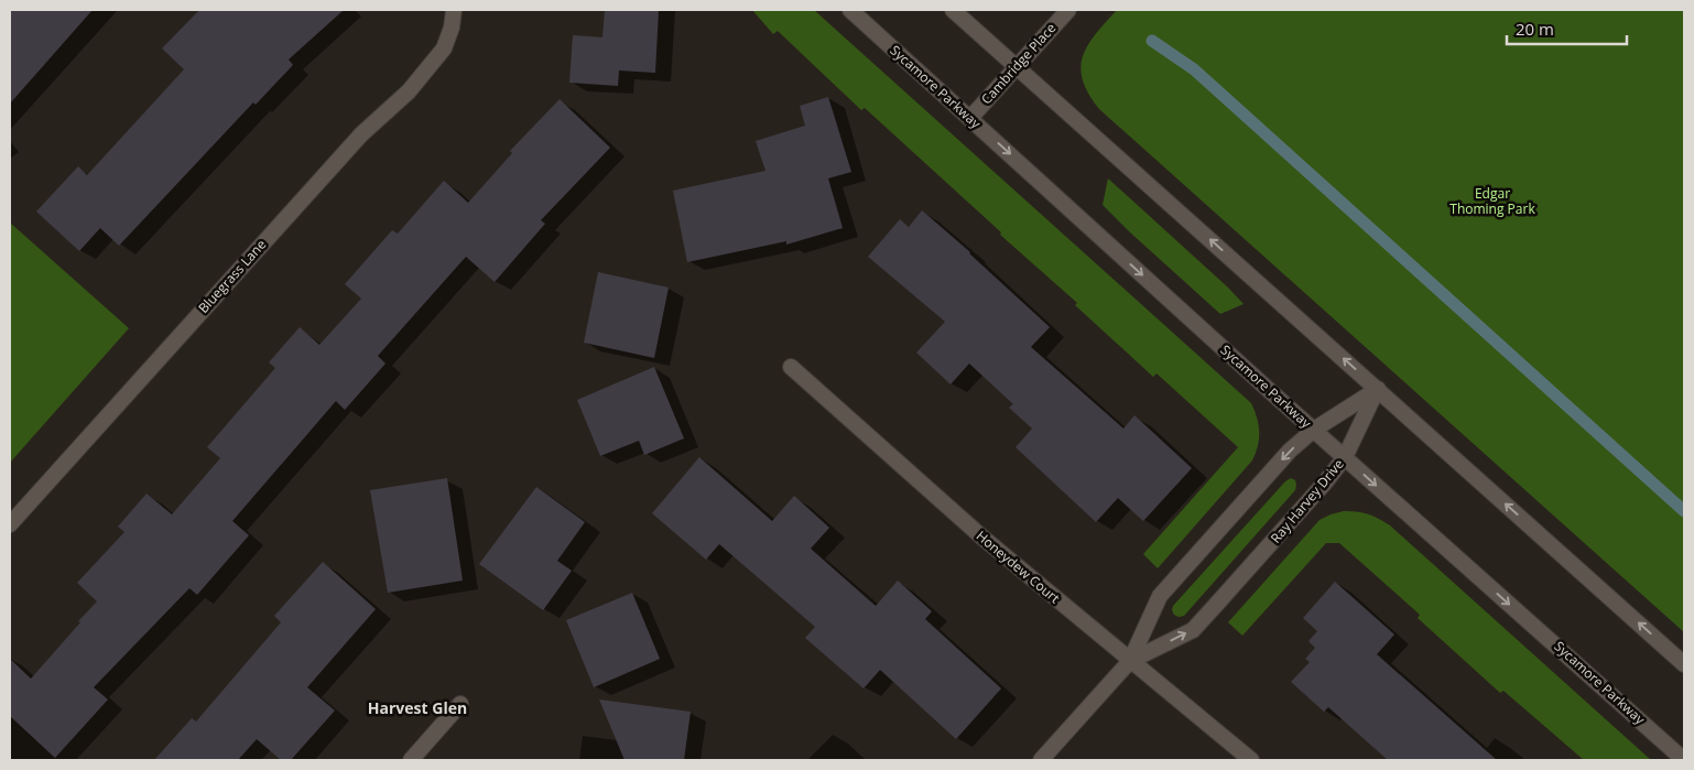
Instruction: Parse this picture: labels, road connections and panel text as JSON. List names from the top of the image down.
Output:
{
  "streets": {
    "street": [
      "Cambridge Place",
      "Sycamore Parkway",
      "Bluegrass Lane",
      "Ray Harvey Drive",
      "Honeydew Court"
    ]
  },
  "crossings": [
    ["Cambridge Place", "Sycamore Parkway"],
    ["Sycamore Parkway", "Ray Harvey Drive"],
    ["Ray Harvey Drive", "Honeydew Court"]
  ],
  "districts": ["Harvest Glen"],
  "parks": ["Edgar Thoming Park"],
  "scale_bar": "20 m"
}
